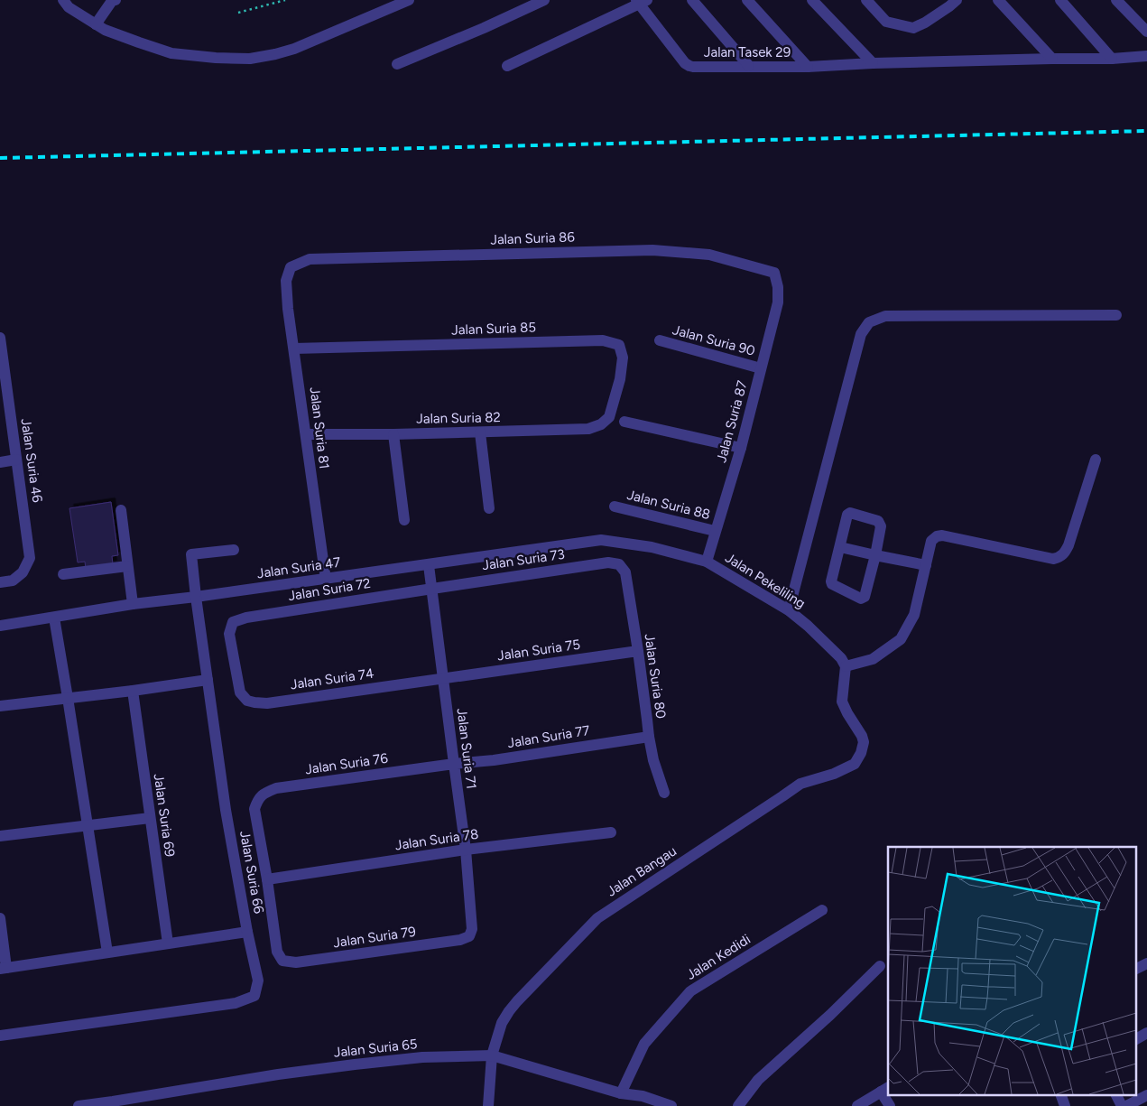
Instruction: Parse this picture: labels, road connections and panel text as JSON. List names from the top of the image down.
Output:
{
  "streets": {
    "street": [
      "Jalan Tasek 29",
      "Jalan Suria 86",
      "Jalan Suria 85",
      "Jalan Suria 90",
      "Jalan Suria 82",
      "Jalan Suria 87",
      "Jalan Suria 81",
      "Jalan Suria 46",
      "Jalan Suria 88",
      "Jalan Suria 73",
      "Jalan Suria 47",
      "Jalan Pekeliling",
      "Jalan Suria 72",
      "Jalan Suria 75",
      "Jalan Suria 80",
      "Jalan Suria 74",
      "Jalan Suria 77",
      "Jalan Suria 71",
      "Jalan Suria 76",
      "Jalan Suria 69",
      "Jalan Suria 78",
      "Jalan Bangau",
      "Jalan Suria 66",
      "Jalan Suria 79",
      "Jalan Kedidi",
      "Jalan Suria 65"
    ]
  },
  "crossings": [
    ["Jalan Suria 86", "Jalan Suria 87"],
    ["Jalan Suria 86", "Jalan Suria 81"],
    ["Jalan Suria 85", "Jalan Suria 82"],
    ["Jalan Suria 85", "Jalan Suria 81"],
    ["Jalan Suria 90", "Jalan Suria 87"],
    ["Jalan Suria 82", "Jalan Suria 81"],
    ["Jalan Suria 87", "Jalan Suria 88"],
    ["Jalan Suria 87", "Jalan Pekeliling"],
    ["Jalan Suria 81", "Jalan Suria 47"],
    ["Jalan Suria 73", "Jalan Suria 72"],
    ["Jalan Suria 73", "Jalan Suria 80"],
    ["Jalan Suria 73", "Jalan Suria 71"],
    ["Jalan Suria 47", "Jalan Pekeliling"],
    ["Jalan Suria 47", "Jalan Suria 71"],
    ["Jalan Suria 47", "Jalan Suria 66"],
    ["Jalan Pekeliling", "Jalan Bangau"],
    ["Jalan Suria 72", "Jalan Suria 74"],
    ["Jalan Suria 72", "Jalan Suria 71"],
    ["Jalan Suria 75", "Jalan Suria 80"],
    ["Jalan Suria 75", "Jalan Suria 74"],
    ["Jalan Suria 75", "Jalan Suria 71"],
    ["Jalan Suria 80", "Jalan Suria 77"],
    ["Jalan Suria 74", "Jalan Suria 71"],
    ["Jalan Suria 77", "Jalan Suria 71"],
    ["Jalan Suria 77", "Jalan Suria 76"],
    ["Jalan Suria 71", "Jalan Suria 76"],
    ["Jalan Suria 71", "Jalan Suria 78"],
    ["Jalan Suria 71", "Jalan Suria 79"],
    ["Jalan Suria 76", "Jalan Suria 78"],
    ["Jalan Suria 76", "Jalan Suria 79"],
    ["Jalan Suria 69", "Jalan Suria 66"],
    ["Jalan Suria 78", "Jalan Suria 79"],
    ["Jalan Bangau", "Jalan Suria 65"],
    ["Jalan Kedidi", "Jalan Suria 65"]
  ]
}
